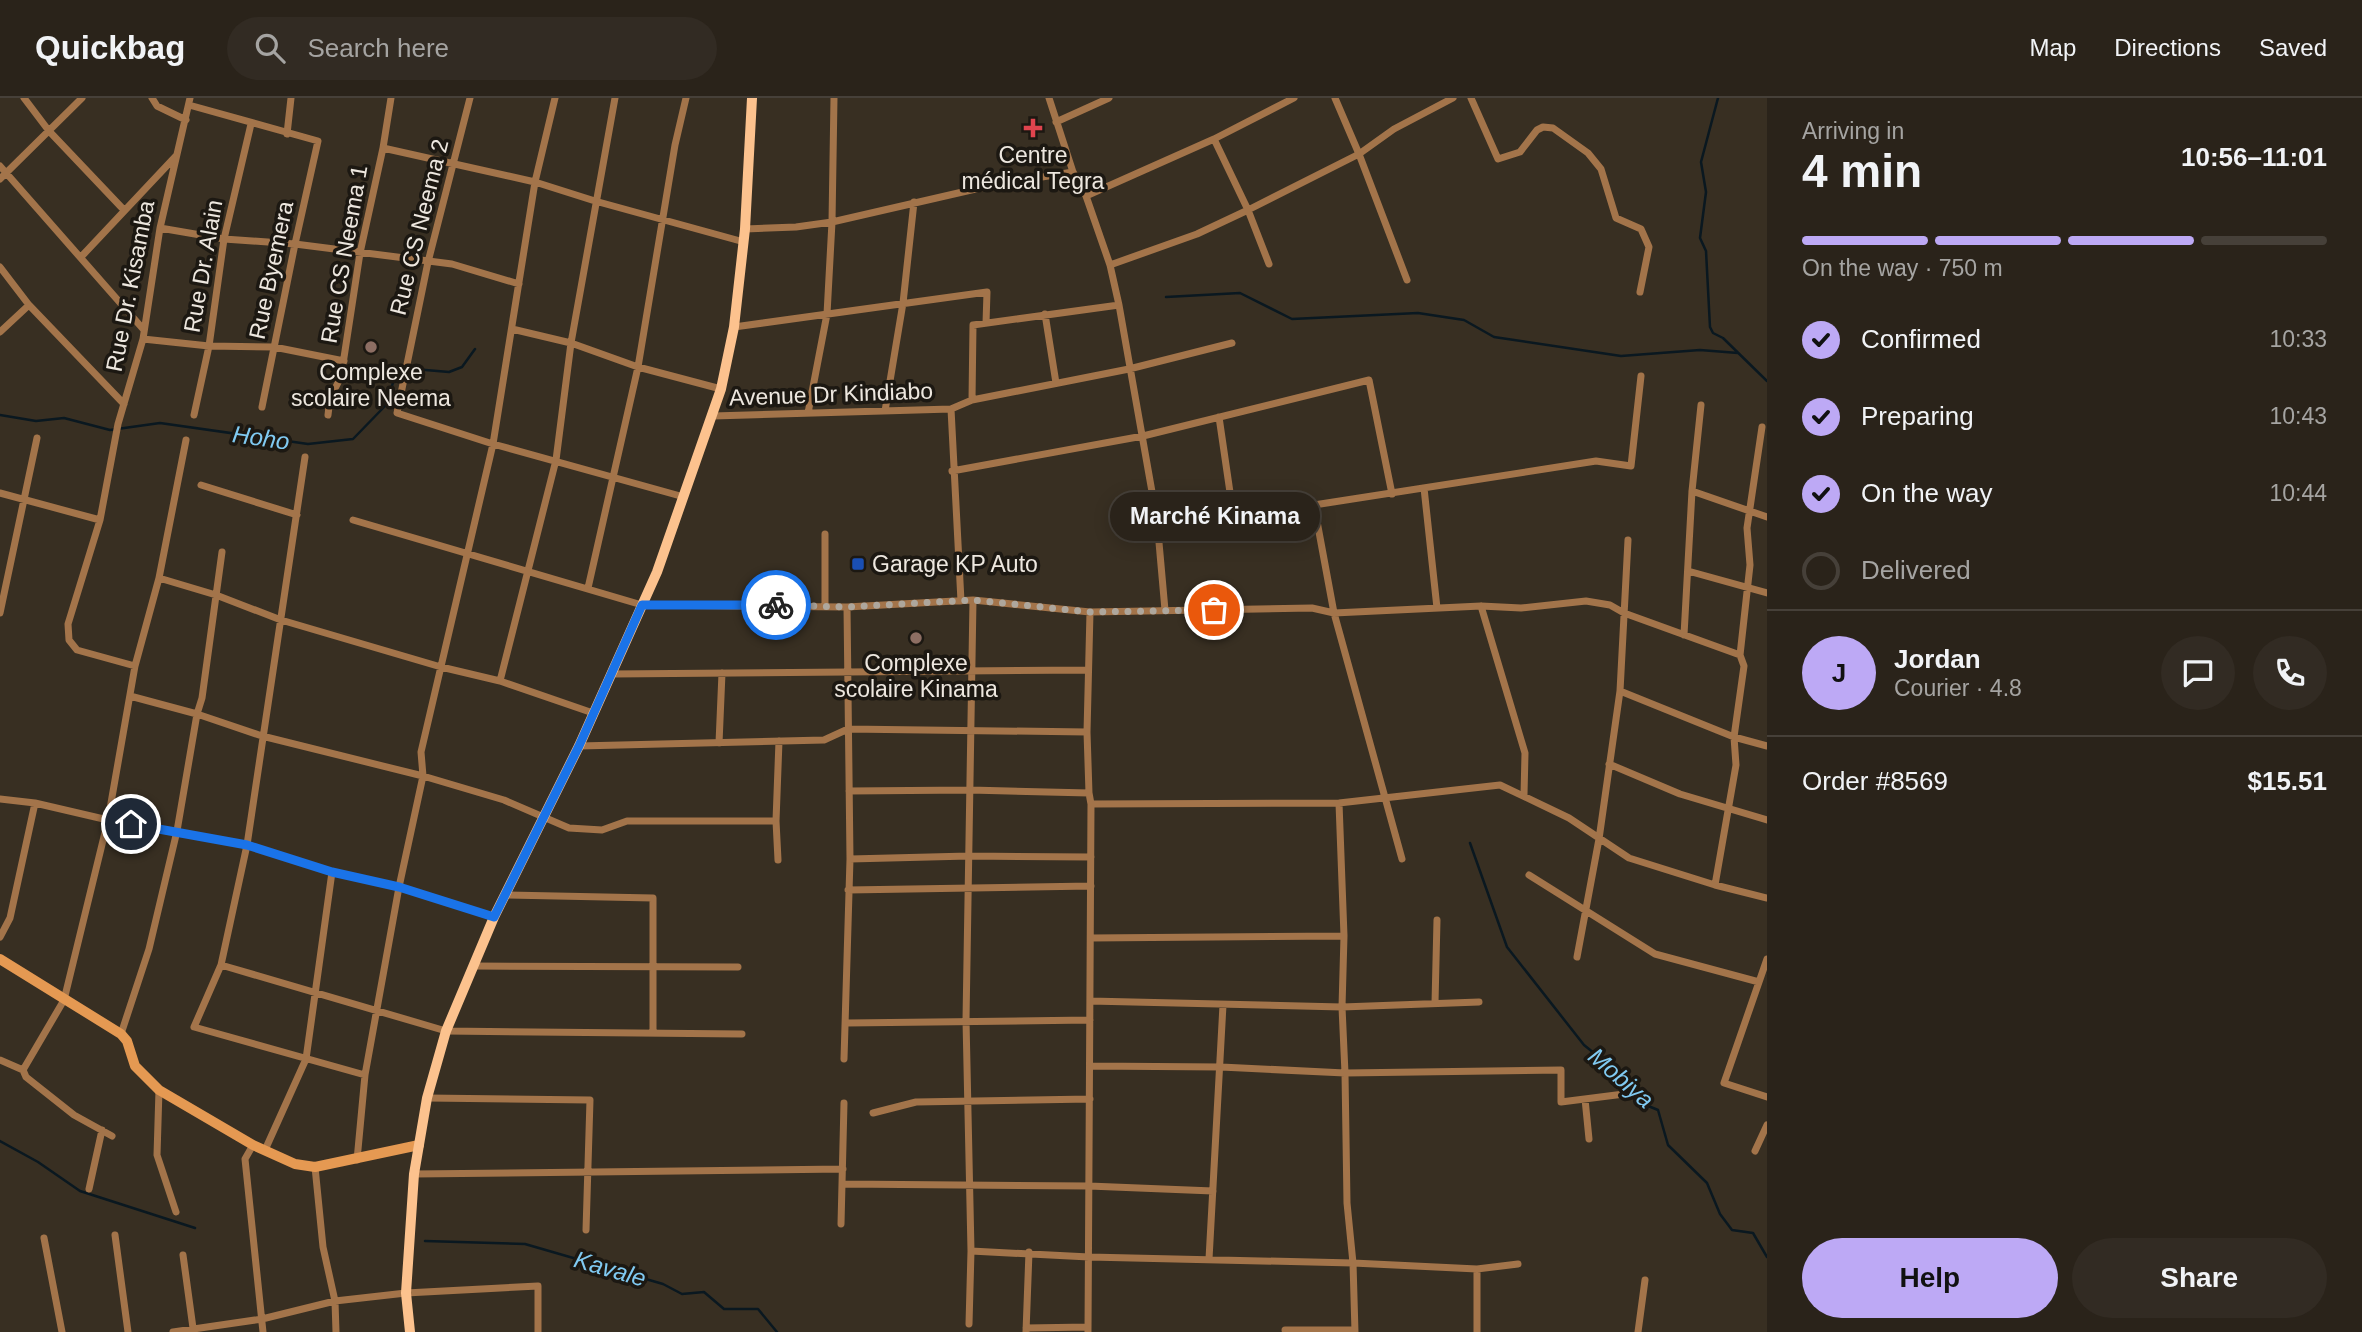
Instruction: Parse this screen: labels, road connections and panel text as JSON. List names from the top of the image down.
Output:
{
  "streets": {
    "street": [
      "Rue CS Neema 2",
      "Rue CS Neema 1",
      "Rue Dr. Alain",
      "Rue Byemera",
      "Rue Dr. Kisamba",
      "Avenue Dr Kindiabo"
    ]
  },
  "water": ["Hoho", "Mobiya", "Kavale"],
  "places": {
    "health": ["Centre médical Tegra"],
    "other": ["Complexe scolaire Neema", "Marché Kinama", "Complexe scolaire Kinama"],
    "transit": ["Garage KP Auto"]
  },
  "page": {
    "header": "Quickbag",
    "search": "Search here",
    "nav": ["Map", "Directions", "Saved"],
    "heading": ["4 min", "Arriving in", "10:56–11:01"],
    "panel": [
      "Jordan",
      "Courier · 4.8",
      "Order #8569",
      "$15.51"
    ],
    "bar": "On the way · 750 m",
    "list": [
      ["Confirmed", "10:33"],
      ["Preparing", "10:43"],
      ["On the way", "10:44"],
      "Delivered"
    ],
    "bubble": "Marché Kinama",
    "round": "J",
    "buttons": ["Help", "Share"]
  }
}
